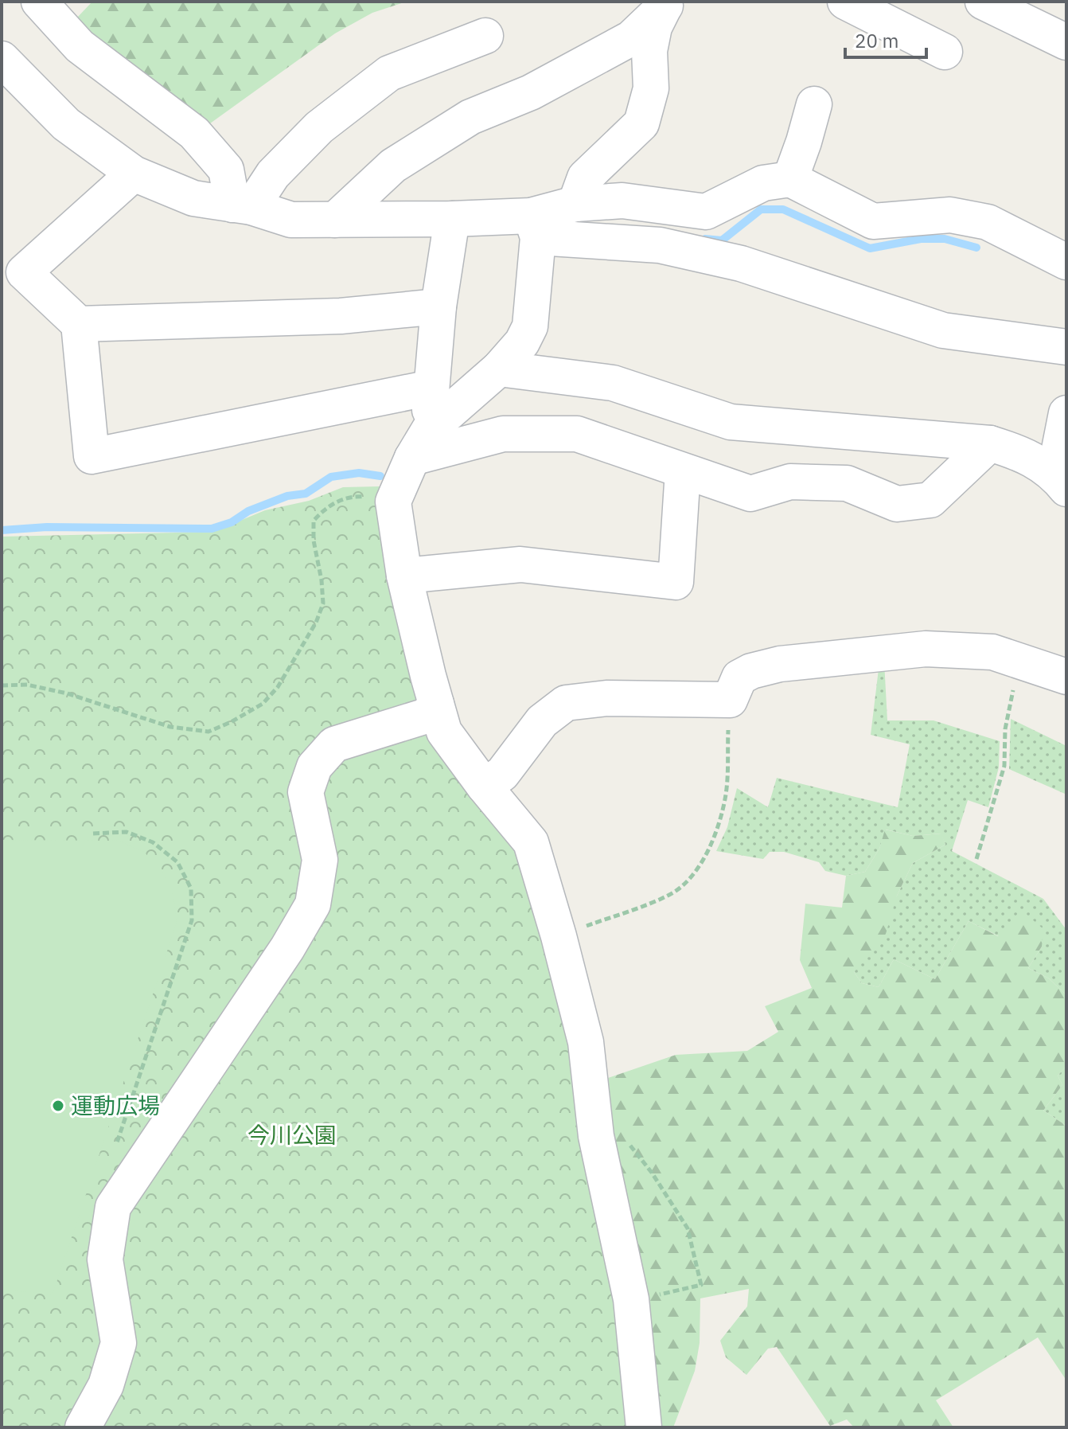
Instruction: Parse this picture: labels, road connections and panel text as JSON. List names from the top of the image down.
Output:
{
  "parks": ["今川公園"],
  "places": ["運動広場"],
  "scale_bar": "20 m"
}
